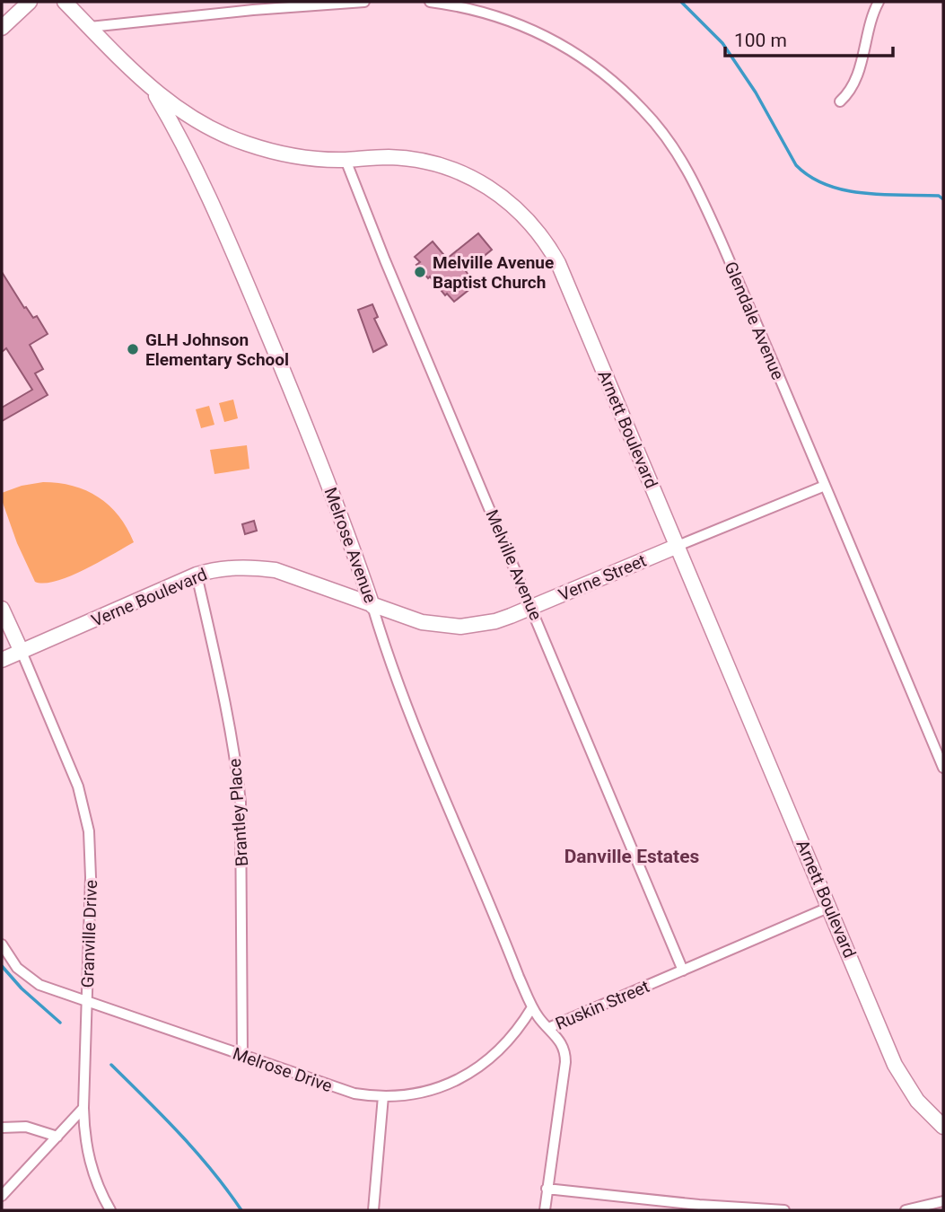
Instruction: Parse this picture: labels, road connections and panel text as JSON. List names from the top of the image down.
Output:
{
  "streets": {
    "main road": [
      "Arnett Boulevard",
      "Melrose Avenue",
      "Verne Street",
      "Verne Boulevard"
    ],
    "street": [
      "Glendale Avenue",
      "Melville Avenue",
      "Brantley Place",
      "Granville Drive",
      "Ruskin Street",
      "Melrose Drive"
    ]
  },
  "crossings": [
    ["Glendale Avenue", "Verne Street"],
    ["Arnett Boulevard", "Melrose Avenue"],
    ["Arnett Boulevard", "Melville Avenue"],
    ["Arnett Boulevard", "Verne Street"],
    ["Arnett Boulevard", "Ruskin Street"],
    ["Melrose Avenue", "Verne Street"],
    ["Melrose Avenue", "Verne Boulevard"],
    ["Melrose Avenue", "Melrose Drive"],
    ["Melville Avenue", "Verne Street"],
    ["Melville Avenue", "Ruskin Street"],
    ["Verne Street", "Verne Boulevard"],
    ["Verne Boulevard", "Brantley Place"],
    ["Verne Boulevard", "Granville Drive"],
    ["Brantley Place", "Melrose Drive"],
    ["Granville Drive", "Melrose Drive"]
  ],
  "districts": ["Danville Estates"],
  "places": ["Melville Avenue Baptist Church", "GLH Johnson Elementary School"],
  "scale_bar": "100 m"
}
